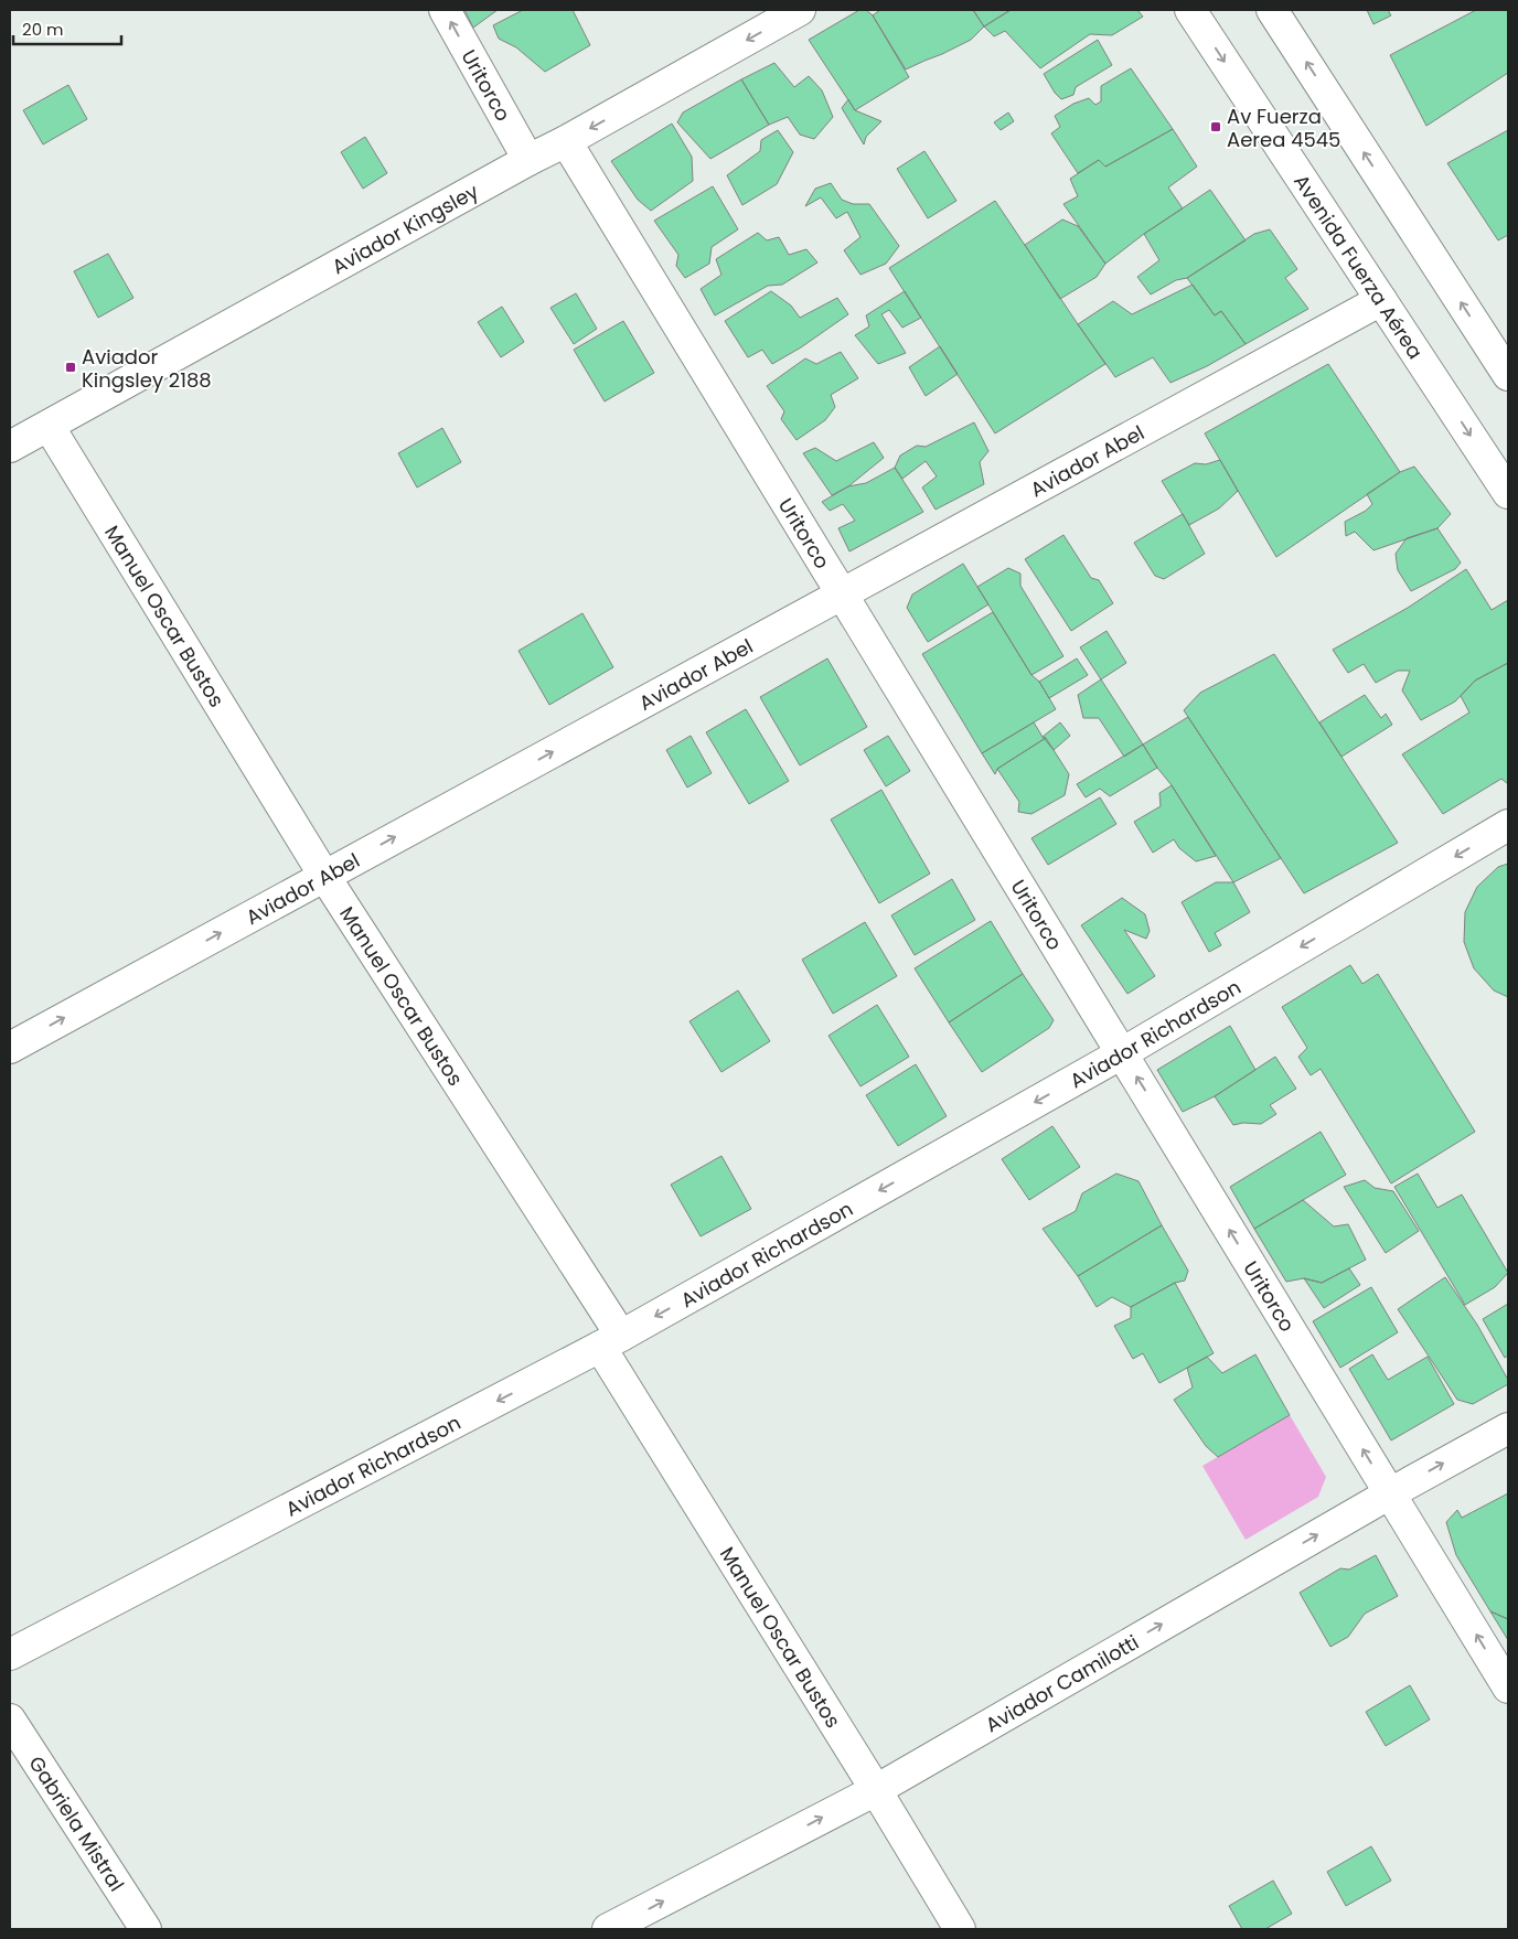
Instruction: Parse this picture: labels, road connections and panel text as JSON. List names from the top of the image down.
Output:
{
  "streets": {
    "street": [
      "Uritorco",
      "Aviador Kingsley",
      "Avenida Fuerza Aérea",
      "Aviador Abel",
      "Manuel Oscar Bustos",
      "Aviador Richardson",
      "Aviador Camilotti",
      "Gabriela Mistral"
    ]
  },
  "crossings": [
    ["Uritorco", "Aviador Kingsley"],
    ["Uritorco", "Aviador Abel"],
    ["Uritorco", "Aviador Richardson"],
    ["Uritorco", "Aviador Camilotti"],
    ["Aviador Kingsley", "Manuel Oscar Bustos"],
    ["Avenida Fuerza Aérea", "Aviador Abel"],
    ["Aviador Abel", "Manuel Oscar Bustos"],
    ["Manuel Oscar Bustos", "Aviador Richardson"],
    ["Manuel Oscar Bustos", "Aviador Camilotti"]
  ],
  "one_way": [
    "Uritorco",
    "Aviador Abel",
    "Aviador Richardson",
    "Aviador Camilotti"
  ],
  "places": {
    "transit": ["Av Fuerza Aerea 4545", "Aviador Kingsley 2188"]
  },
  "scale_bar": "20 m"
}
